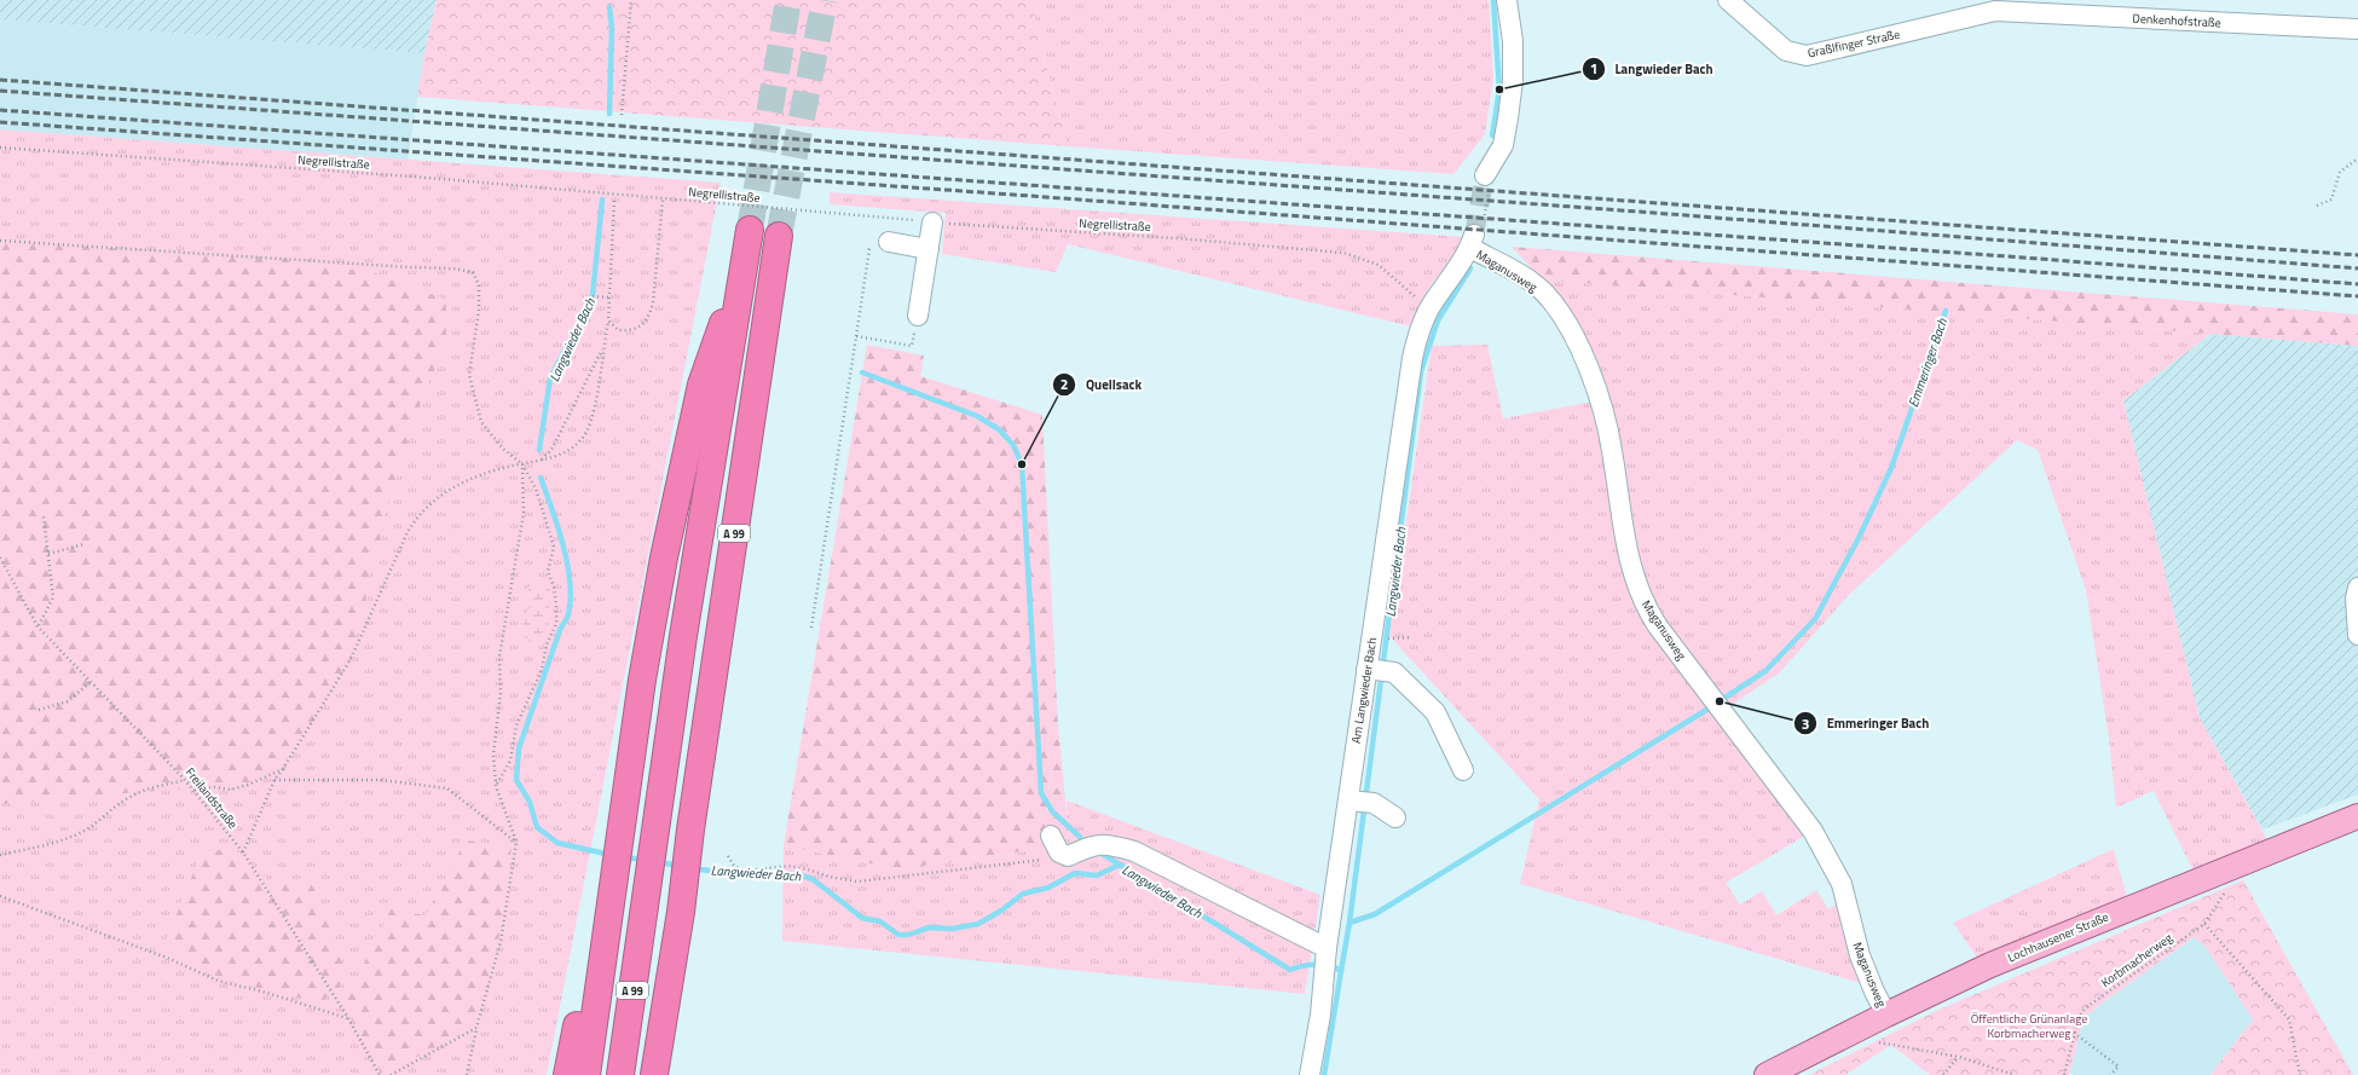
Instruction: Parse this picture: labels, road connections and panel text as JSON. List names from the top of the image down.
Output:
{
  "streets": {
    "highway": ["A 99"],
    "main road": ["Lochhausener Straße"],
    "street": [
      "Denkenhofstraße",
      "Graßlfinger Straße",
      "Maganusweg",
      "Am Langwieder Bach"
    ],
    "path": ["Negrellistraße", "Freilandstraße", "Korbmacherweg"]
  },
  "crossings": [
    ["Denkenhofstraße", "Graßlfinger Straße"],
    ["Negrellistraße", "Am Langwieder Bach"],
    ["Maganusweg", "Am Langwieder Bach"],
    ["Maganusweg", "Lochhausener Straße"],
    ["Lochhausener Straße", "Korbmacherweg"]
  ],
  "water": ["Langwieder Bach", "Emmeringer Bach"],
  "parks": ["Öffentliche Grünanlage Korbmacherweg"],
  "places": ["Langwieder Bach", "Quellsack", "Emmeringer Bach"]
}
